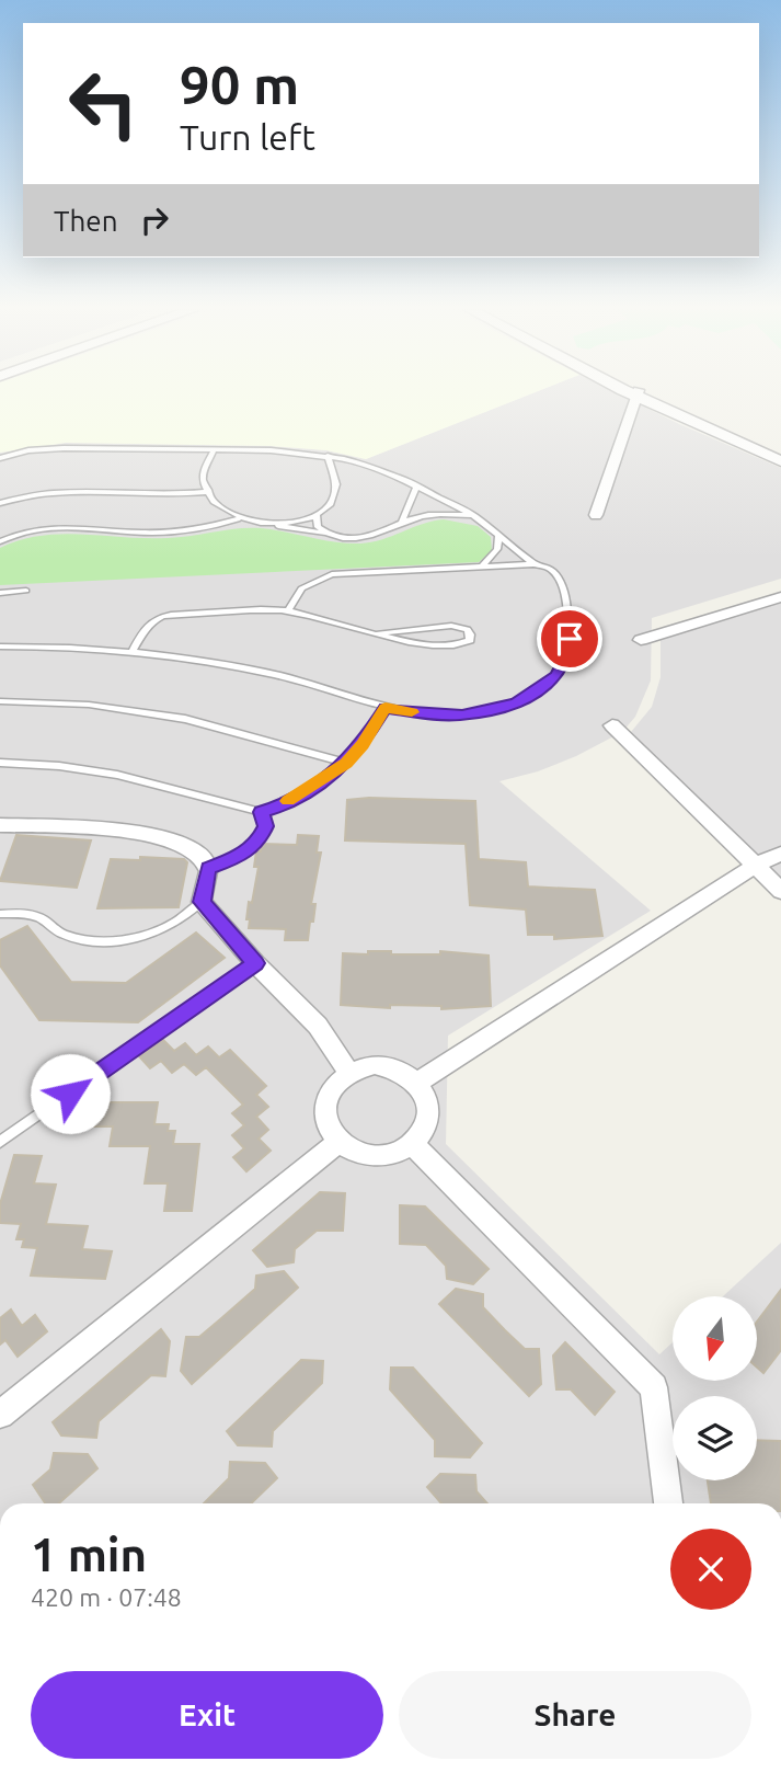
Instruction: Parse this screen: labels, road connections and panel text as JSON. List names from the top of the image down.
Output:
{
  "north": "bottom",
  "page": {
    "turn": ["90 m", "Turn left"],
    "then": "Then",
    "heading": ["1 min", "420 m · 07:48"],
    "buttons": ["Exit", "Share"]
  }
}
